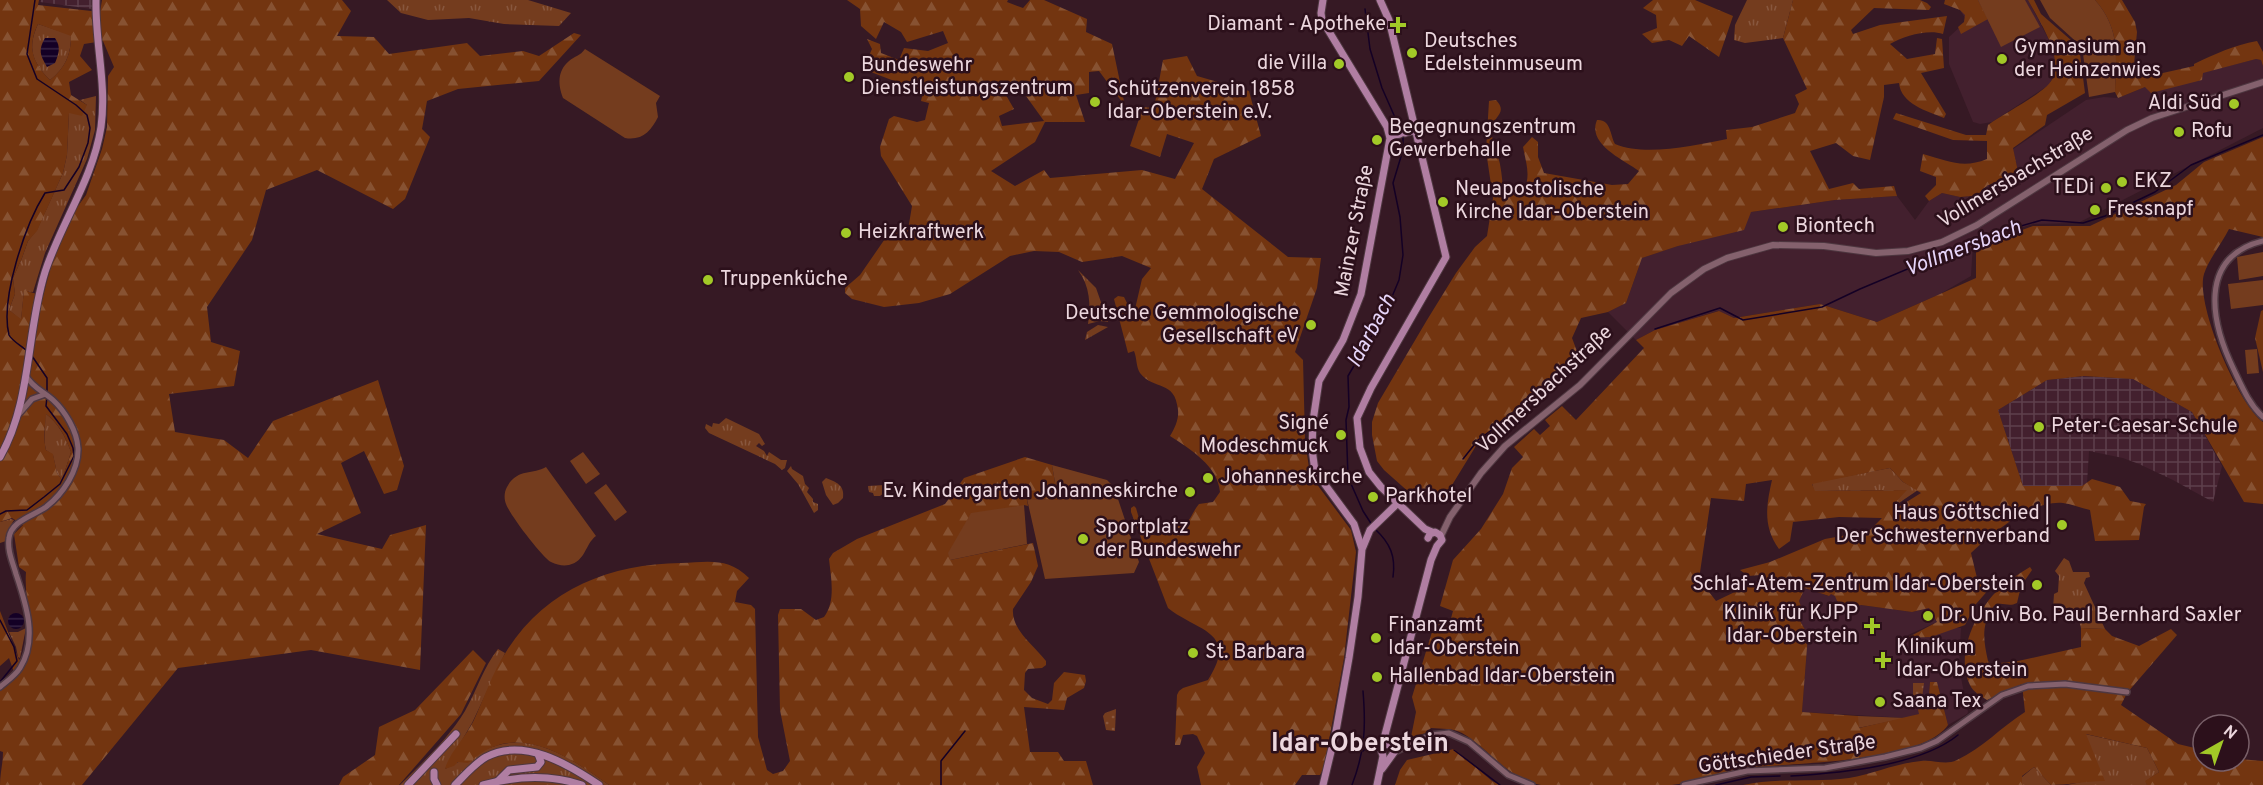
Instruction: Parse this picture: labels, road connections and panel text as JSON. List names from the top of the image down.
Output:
{
  "streets": {
    "main road": ["Vollmersbachstraße", "Mainzer Straße"],
    "street": ["Göttschieder Straße"]
  },
  "districts": ["Idar-Oberstein"],
  "water": ["Vollmersbach", "Idarbach"],
  "places": {
    "health": ["Diamant - Apotheke", "Klinik für KJPP Idar-Oberstein", "Klinikum Idar-Oberstein"],
    "other": [
      "Deutsches Edelsteinmuseum",
      "Gymnasium an der Heinzenwies",
      "die Villa",
      "Bundeswehr Dienstleistungszentrum",
      "Schützenverein 1858 Idar-Oberstein e.V.",
      "Aldi Süd",
      "Rofu",
      "Begegnungszentrum Gewerbehalle",
      "EKZ",
      "TEDi",
      "Neuapostolische Kirche Idar-Oberstein",
      "Fressnapf",
      "Biontech",
      "Heizkraftwerk",
      "Truppenküche",
      "Deutsche Gemmologische Gesellschaft eV",
      "Peter-Caesar-Schule",
      "Signé Modeschmuck",
      "Johanneskirche",
      "Ev. Kindergarten Johanneskirche",
      "Parkhotel",
      "Haus Göttschied | Der Schwesternverband",
      "Sportplatz der Bundeswehr",
      "Schlaf-Atem-Zentrum Idar-Oberstein",
      "Dr. Univ. Bo. Paul Bernhard Saxler",
      "Finanzamt Idar-Oberstein",
      "St. Barbara",
      "Hallenbad Idar-Oberstein",
      "Saana Tex"
    ]
  },
  "north": "top right"
}
